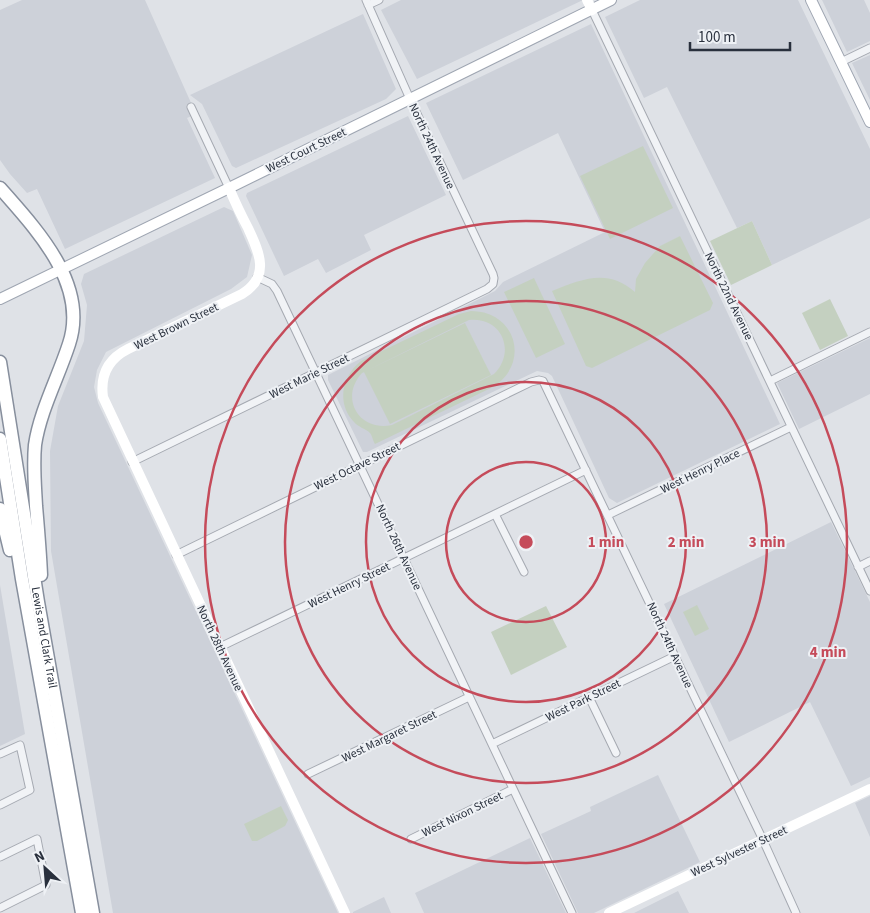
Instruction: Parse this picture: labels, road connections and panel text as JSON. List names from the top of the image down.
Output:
{
  "streets": {
    "highway": ["Lewis and Clark Trail"],
    "street": [
      "North 24th Avenue",
      "West Court Street",
      "North 22nd Avenue",
      "West Brown Street",
      "West Marie Street",
      "West Octave Street",
      "West Henry Place",
      "North 26th Avenue",
      "West Henry Street",
      "North 28th Avenue",
      "West Park Street",
      "West Margaret Street",
      "West Nixon Street",
      "West Sylvester Street"
    ]
  },
  "crossings": [
    ["North 24th Avenue", "West Court Street"],
    ["North 24th Avenue", "West Marie Street"],
    ["North 24th Avenue", "West Octave Street"],
    ["North 24th Avenue", "West Henry Place"],
    ["North 24th Avenue", "West Henry Street"],
    ["North 24th Avenue", "West Park Street"],
    ["North 24th Avenue", "West Sylvester Street"],
    ["West Court Street", "North 22nd Avenue"],
    ["North 22nd Avenue", "West Henry Place"],
    ["West Brown Street", "North 26th Avenue"],
    ["West Brown Street", "North 28th Avenue"],
    ["West Marie Street", "North 26th Avenue"],
    ["West Marie Street", "North 28th Avenue"],
    ["West Octave Street", "North 26th Avenue"],
    ["West Octave Street", "North 28th Avenue"],
    ["North 26th Avenue", "West Henry Street"],
    ["North 26th Avenue", "West Park Street"],
    ["North 26th Avenue", "West Margaret Street"],
    ["North 26th Avenue", "West Nixon Street"],
    ["West Henry Street", "North 28th Avenue"]
  ],
  "scale_bar": "100 m",
  "north": "top left",
  "rings": [
    "1 min",
    "2 min",
    "3 min",
    "4 min"
  ]
}
